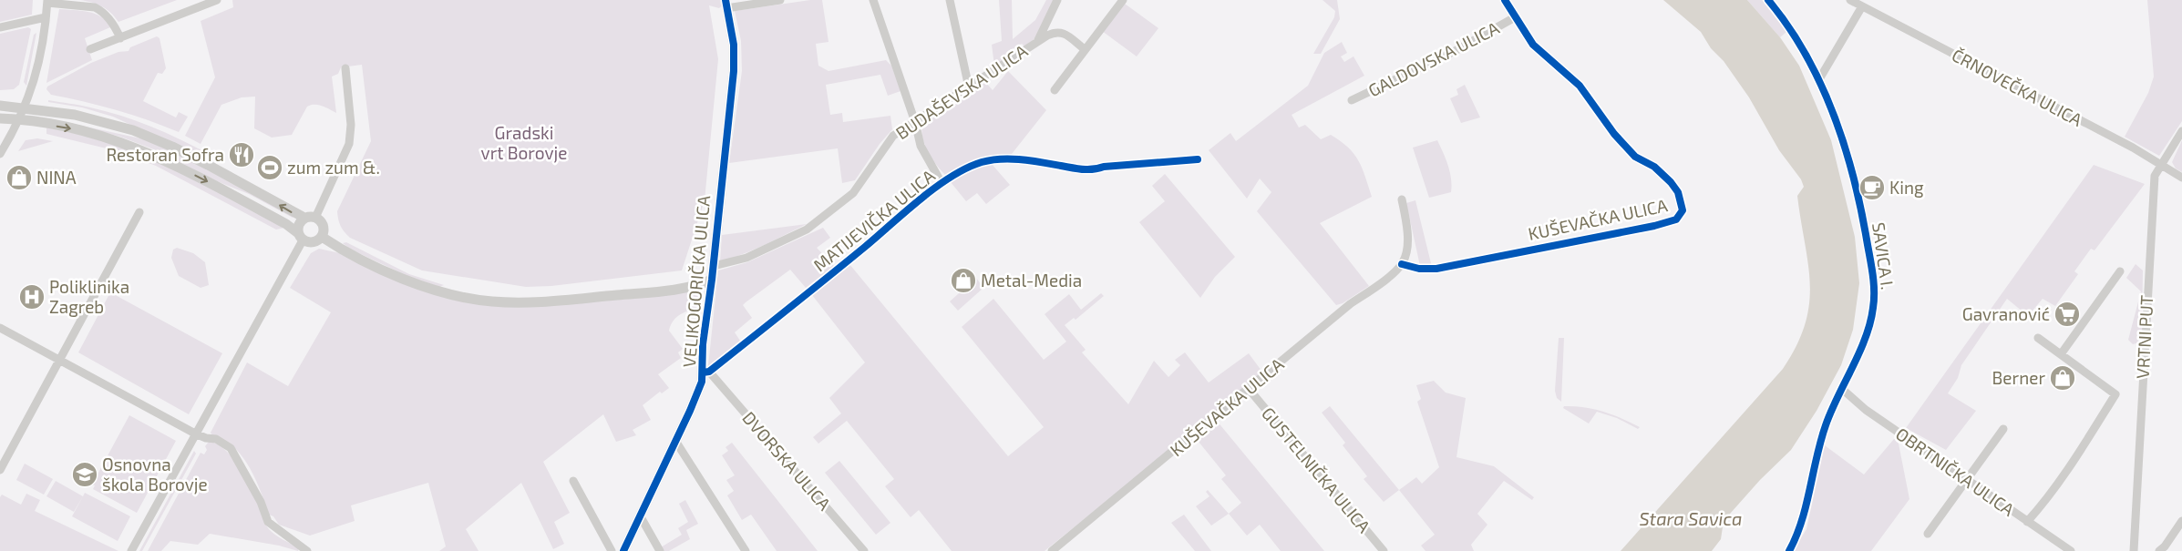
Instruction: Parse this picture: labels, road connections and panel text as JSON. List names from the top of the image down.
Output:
{
  "streets": {
    "street": [
      "GALDOVSKA ULICA",
      "ČRNOVEČKA ULICA",
      "BUDAŠEVSKA ULICA",
      "KUŠEVAČKA ULICA",
      "MATIJEVIČKA ULICA",
      "SAVICA I.",
      "VELIKOGORIČKA ULICA",
      "VRTNI PUT",
      "DVORSKA ULICA",
      "GUSTELNIČKA ULICA",
      "OBRTNIČKA ULICA"
    ]
  },
  "crossings": [
    ["GALDOVSKA ULICA", "KUŠEVAČKA ULICA"],
    ["ČRNOVEČKA ULICA", "VRTNI PUT"],
    ["BUDAŠEVSKA ULICA", "VELIKOGORIČKA ULICA"],
    ["KUŠEVAČKA ULICA", "GUSTELNIČKA ULICA"],
    ["MATIJEVIČKA ULICA", "VELIKOGORIČKA ULICA"],
    ["MATIJEVIČKA ULICA", "DVORSKA ULICA"],
    ["SAVICA I.", "OBRTNIČKA ULICA"],
    ["VELIKOGORIČKA ULICA", "DVORSKA ULICA"]
  ],
  "water": ["Stara Savica"],
  "parks": ["Gradski vrt Borovje"],
  "places": {
    "restaurant": ["Restoran Sofra"],
    "sports": ["zum zum &."],
    "shop": ["NINA", "Metal-Media", "Berner"],
    "cafe": ["King"],
    "hospital": ["Poliklinika Zagreb"],
    "supermarket": ["Gavranović"],
    "school or university": ["Osnovna škola Borovje"]
  }
}
